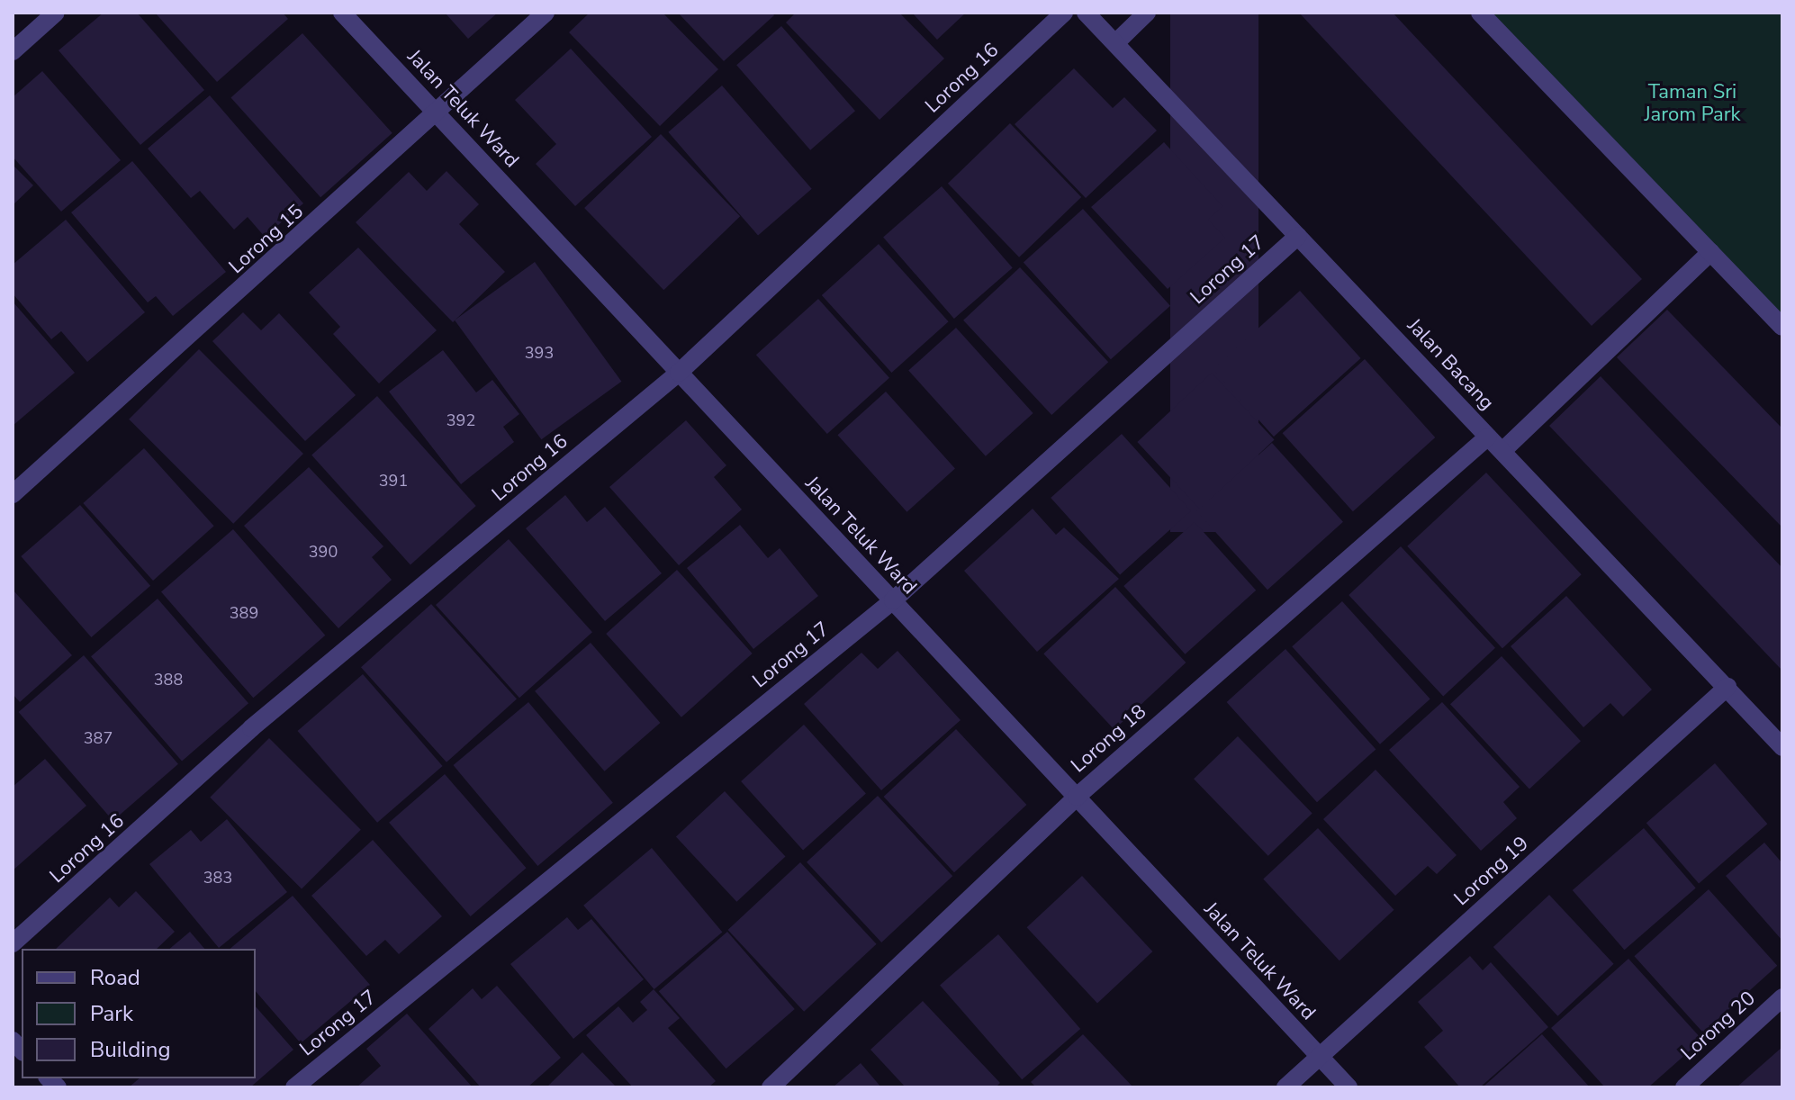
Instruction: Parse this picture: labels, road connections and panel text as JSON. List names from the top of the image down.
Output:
{
  "streets": {
    "street": [
      "Lorong 16",
      "Jalan Teluk Ward",
      "Lorong 15",
      "Lorong 17",
      "Jalan Bacang",
      "Lorong 18",
      "Lorong 19",
      "Lorong 20"
    ]
  },
  "crossings": [
    ["Lorong 16", "Jalan Teluk Ward"],
    ["Jalan Teluk Ward", "Lorong 15"],
    ["Jalan Teluk Ward", "Lorong 17"],
    ["Jalan Teluk Ward", "Lorong 18"],
    ["Jalan Teluk Ward", "Lorong 19"],
    ["Lorong 17", "Jalan Bacang"],
    ["Jalan Bacang", "Lorong 18"],
    ["Jalan Bacang", "Lorong 19"]
  ],
  "parks": ["Taman Sri Jarom Park"],
  "house_numbers": [
    "393",
    "392",
    "391",
    "390",
    "389",
    "388",
    "387",
    "383"
  ],
  "legend": ["Road", "Park", "Building"]
}
